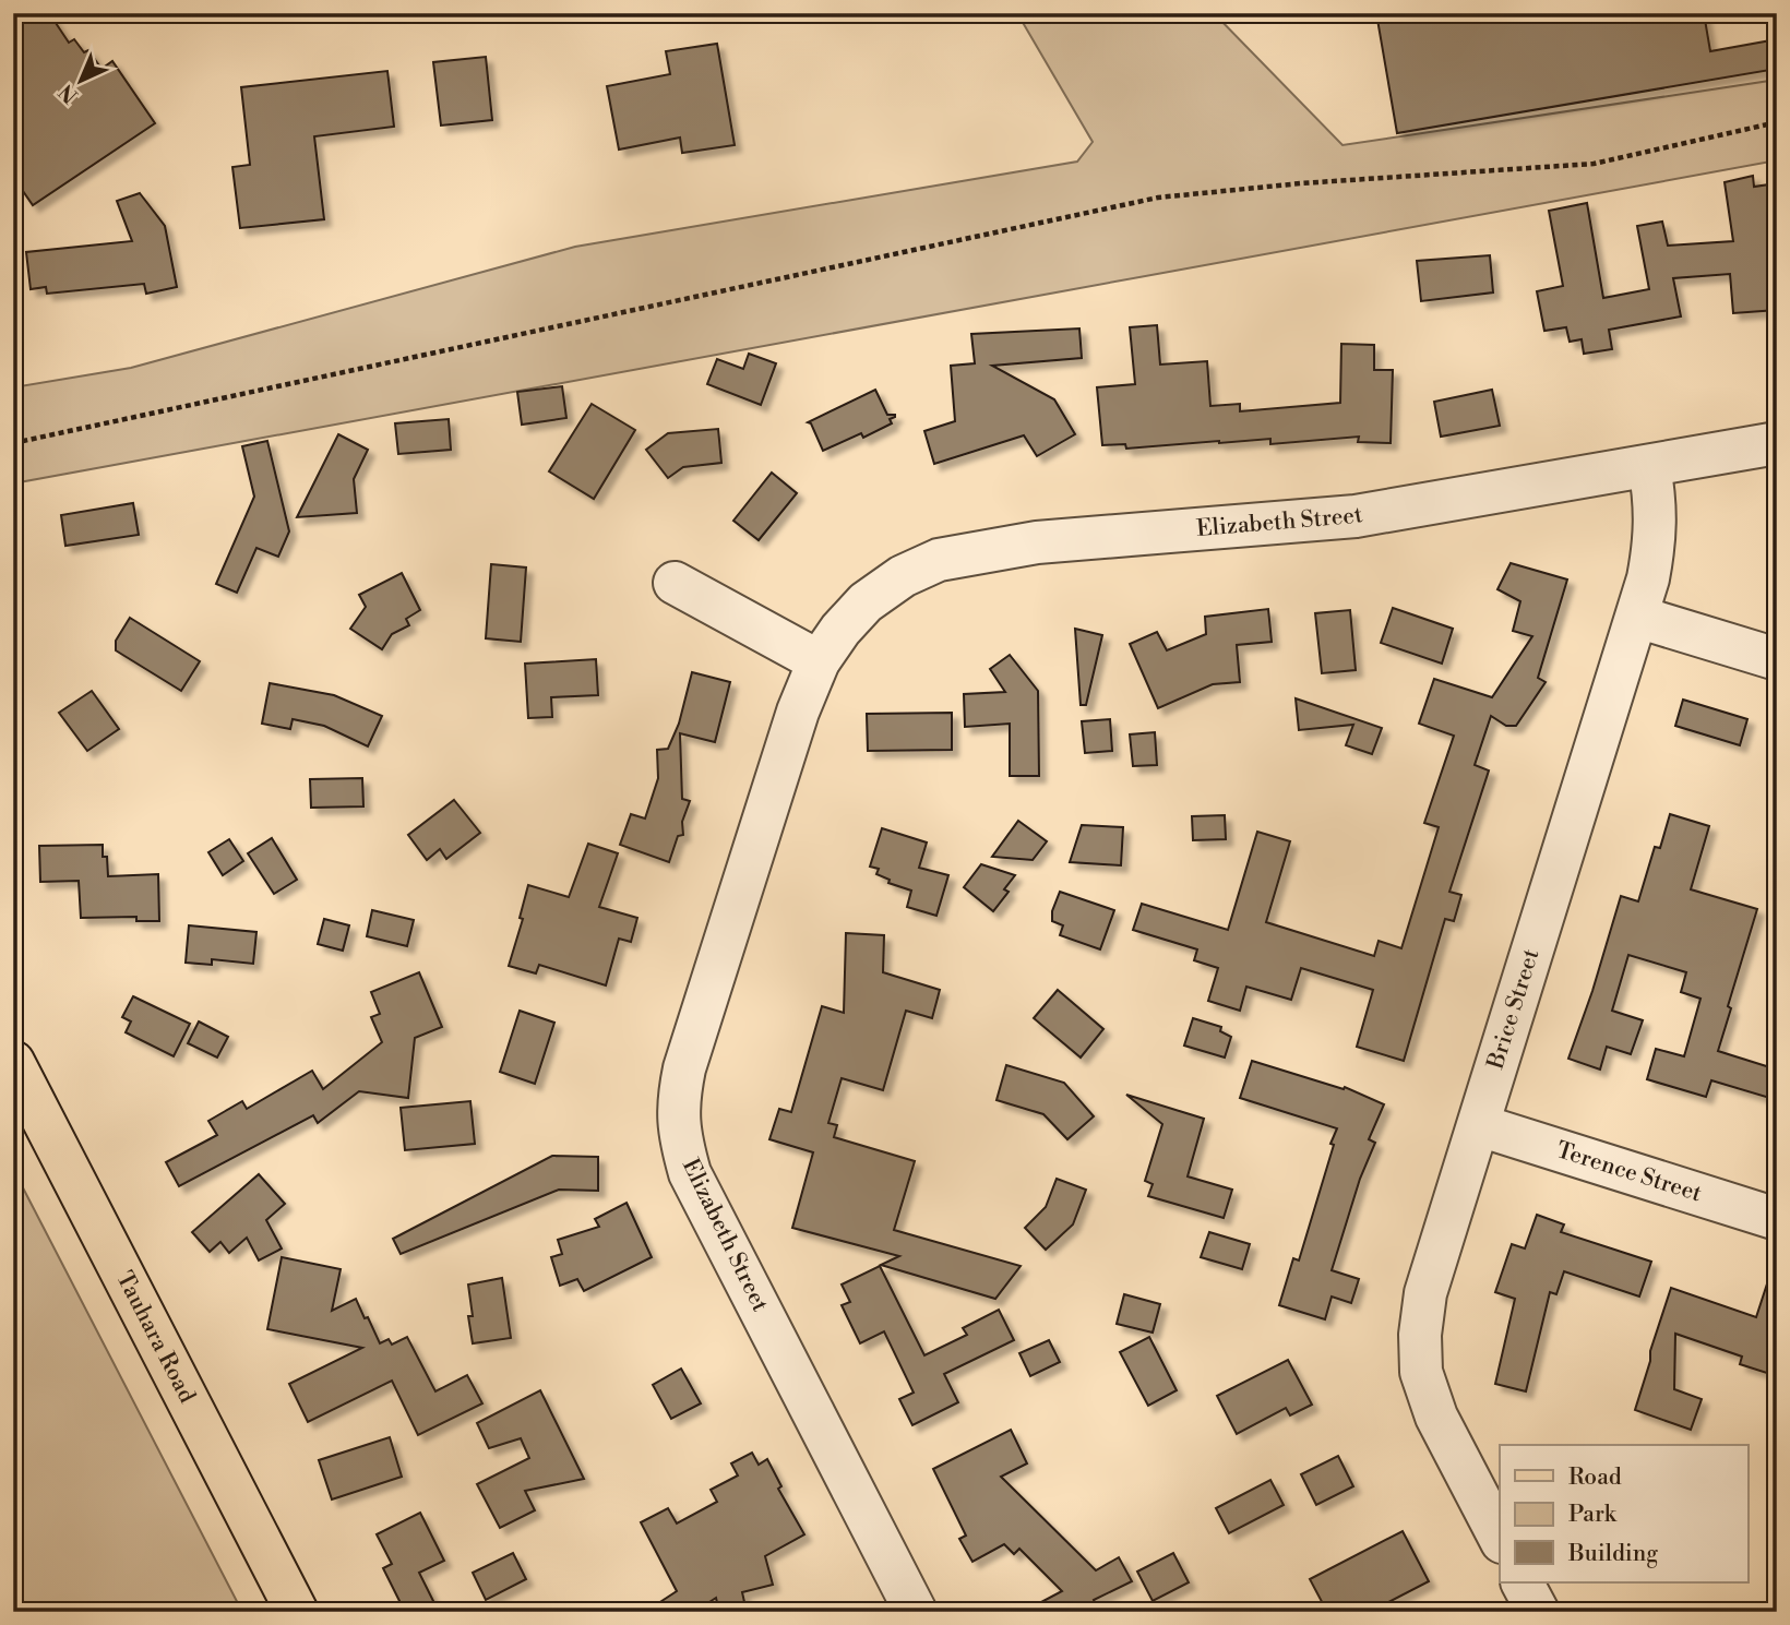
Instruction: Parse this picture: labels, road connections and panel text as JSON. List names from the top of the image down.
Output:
{
  "streets": {
    "main road": ["Tauhara Road"],
    "street": ["Elizabeth Street", "Brice Street", "Terence Street"]
  },
  "crossings": [
    ["Elizabeth Street", "Brice Street"],
    ["Brice Street", "Terence Street"]
  ],
  "legend": ["Road", "Park", "Building"],
  "north": "bottom left"
}
